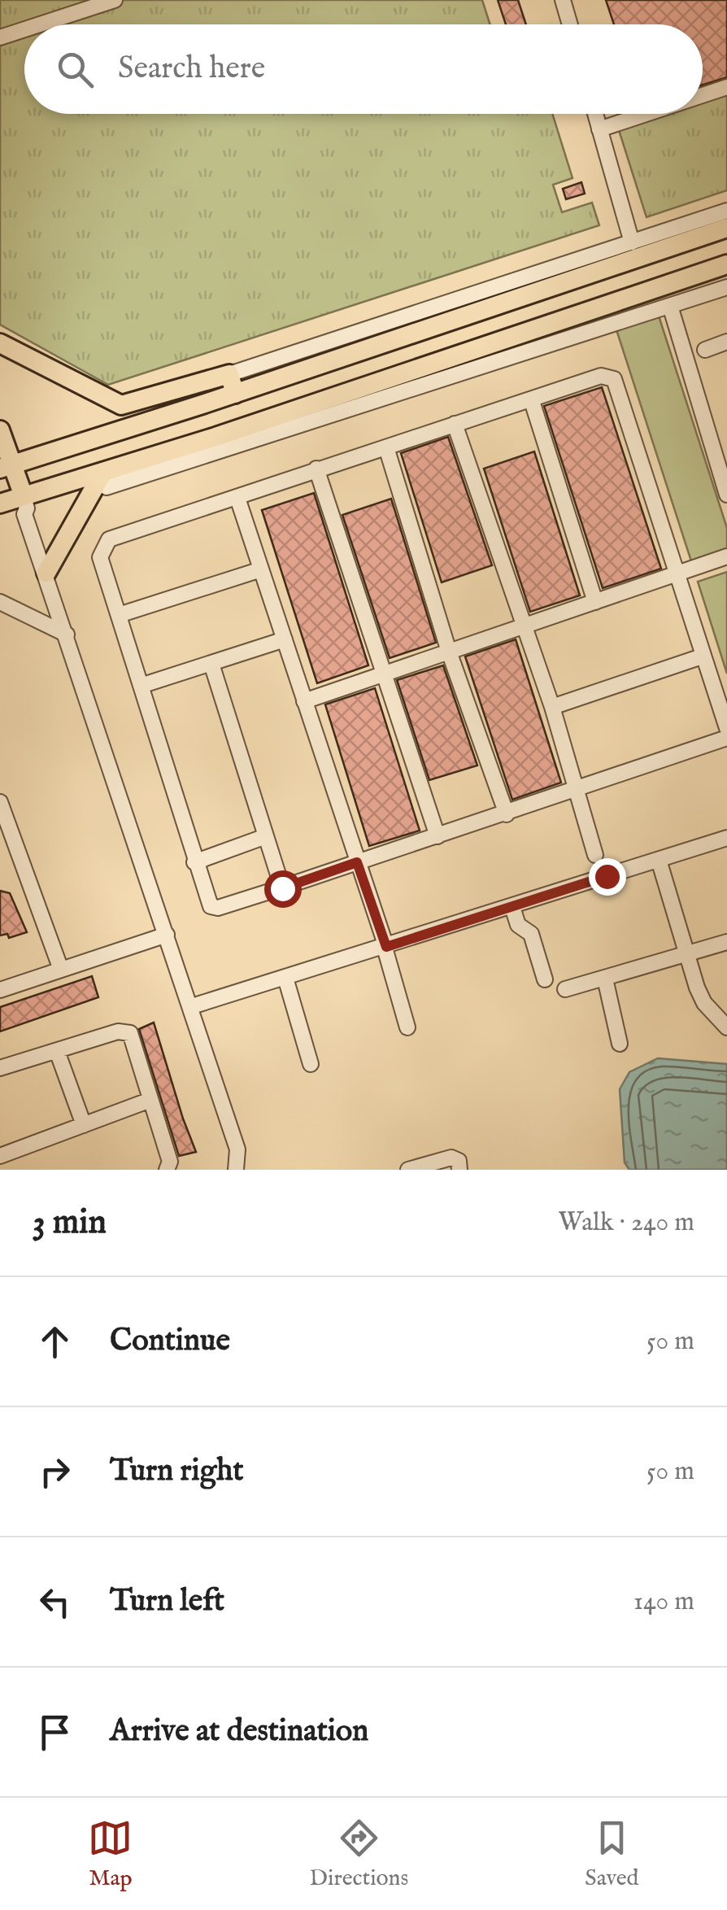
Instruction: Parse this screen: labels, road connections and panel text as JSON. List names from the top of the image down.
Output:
{
  "page": {
    "search": "Search here",
    "heading": ["3 min", "Walk · 240 m"],
    "list": [
      ["Continue", "50 m"],
      ["Turn right", "50 m"],
      ["Turn left", "140 m"],
      "Arrive at destination"
    ],
    "nav": ["Map", "Directions", "Saved"]
  }
}
